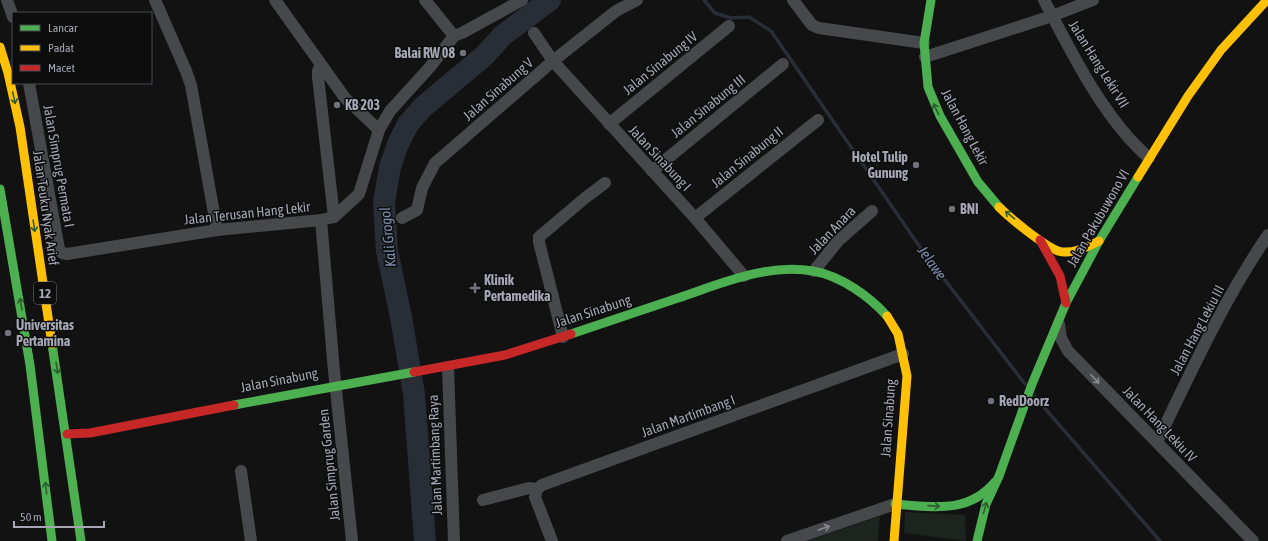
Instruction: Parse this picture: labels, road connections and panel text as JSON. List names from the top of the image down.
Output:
{
  "streets": {
    "main road": [
      "Jalan Hang Lekir",
      "Jalan Teuku Nyak Arief",
      "Jalan Pakubuwono VI",
      "12",
      "Jalan Sinabung"
    ],
    "street": [
      "Jalan Sinabung IV",
      "Jalan Hang Lekir VII",
      "Jalan Sinabung V",
      "Jalan Sinabung III",
      "Jalan Sinabung II",
      "Jalan Sinabung I",
      "Jalan Simprug Permata I",
      "Jalan Terusan Hang Lekir",
      "Jalan Anara",
      "Jalan Hang Lekiu III",
      "Jalan Martimbang I",
      "Jalan Hang Lekiu IV",
      "Jalan Martimbang Raya",
      "Jalan Simprug Garden"
    ]
  },
  "crossings": [
    ["Jalan Sinabung IV", "Jalan Sinabung I"],
    ["Jalan Hang Lekir VII", "Jalan Pakubuwono VI"],
    ["Jalan Sinabung V", "Jalan Sinabung I"],
    ["Jalan Sinabung III", "Jalan Sinabung I"],
    ["Jalan Hang Lekir", "Jalan Pakubuwono VI"],
    ["Jalan Sinabung II", "Jalan Sinabung I"],
    ["Jalan Sinabung I", "Jalan Sinabung"],
    ["Jalan Simprug Permata I", "Jalan Terusan Hang Lekir"],
    ["Jalan Teuku Nyak Arief", "Jalan Sinabung"],
    ["Jalan Terusan Hang Lekir", "Jalan Sinabung"],
    ["Jalan Terusan Hang Lekir", "Jalan Simprug Garden"],
    ["Jalan Pakubuwono VI", "Jalan Hang Lekiu IV"],
    ["Jalan Anara", "Jalan Sinabung"],
    ["Jalan Sinabung", "Jalan Martimbang I"],
    ["Jalan Sinabung", "Jalan Martimbang Raya"],
    ["Jalan Sinabung", "Jalan Simprug Garden"],
    ["Jalan Hang Lekiu III", "Jalan Hang Lekiu IV"]
  ],
  "one_way": ["Jalan Hang Lekir", "Jalan Hang Lekiu IV"],
  "water": ["Kali Grogol", "Jelawe"],
  "places": {
    "other": [
      "Balai RW 08",
      "KB 203",
      "Hotel Tulip Gunung",
      "BNI",
      "Universitas Pertamina",
      "RedDoorz"
    ],
    "health": ["Klinik Pertamedika"]
  },
  "legend": ["Lancar", "Padat", "Macet"],
  "scale_bar": "50 m"
}
